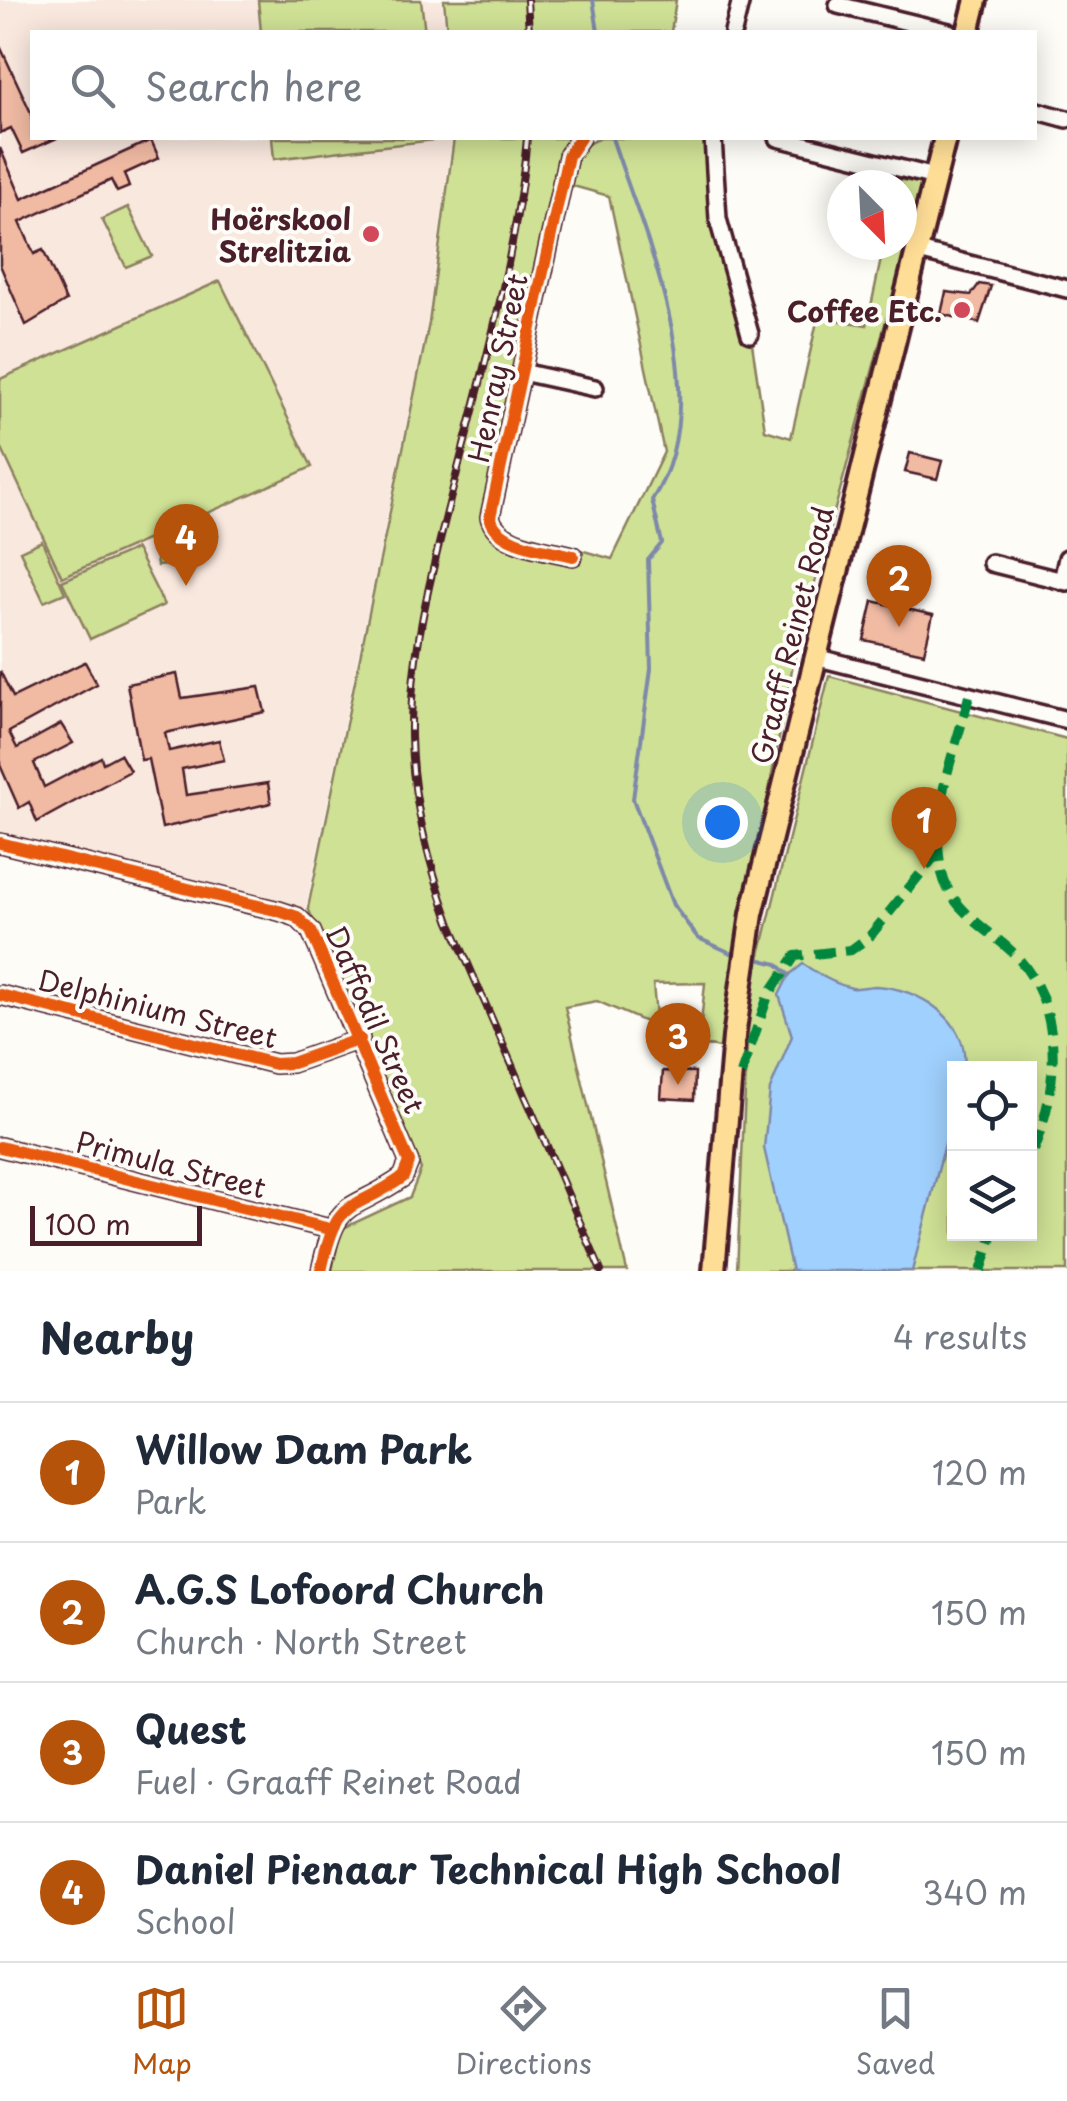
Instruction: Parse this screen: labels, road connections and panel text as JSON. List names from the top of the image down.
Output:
{
  "streets": {
    "main road": ["Graaff Reinet Road"],
    "street": [
      "Henray Street",
      "Delphinium Street",
      "Daffodil Street",
      "Primula Street"
    ]
  },
  "crossings": [
    ["Delphinium Street", "Daffodil Street"],
    ["Daffodil Street", "Primula Street"]
  ],
  "places": ["Hoërskool Strelitzia", "Coffee Etc."],
  "scale_bar": "100 m",
  "north": "bottom right",
  "page": {
    "search": "Search here",
    "pins": [
      "4",
      "2",
      "1",
      "3"
    ],
    "scale": "100 m",
    "heading": ["Nearby", "4 results"],
    "list": [
      {
        "mark": "1",
        "name": "Willow Dam Park",
        "note": "Park",
        "value": "120 m"
      },
      {
        "mark": "2",
        "name": "A.G.S Lofoord Church",
        "note": "Church · North Street",
        "value": "150 m"
      },
      {
        "mark": "3",
        "name": "Quest",
        "note": "Fuel · Graaff Reinet Road",
        "value": "150 m"
      },
      {
        "mark": "4",
        "name": "Daniel Pienaar Technical High School",
        "note": "School",
        "value": "340 m"
      }
    ],
    "nav": ["Map", "Directions", "Saved"]
  }
}
